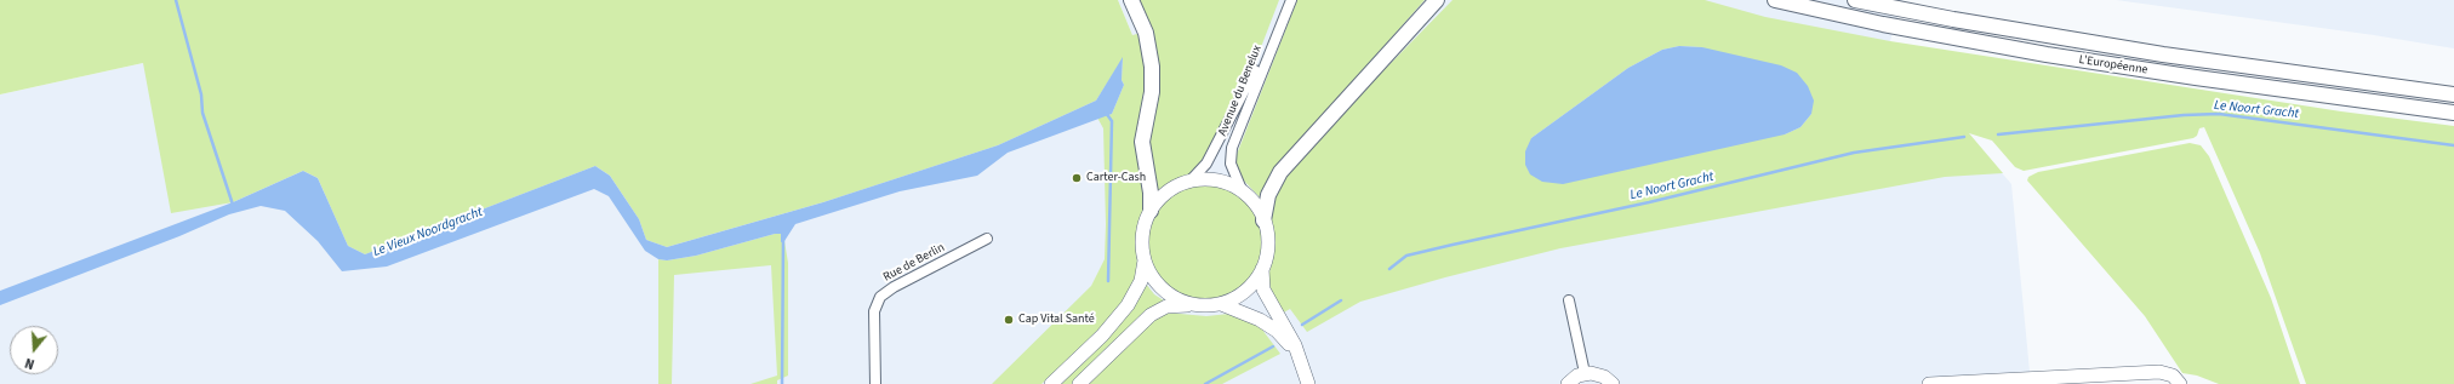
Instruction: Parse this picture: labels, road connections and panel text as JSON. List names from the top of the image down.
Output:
{
  "streets": {
    "highway": ["L'Européenne"],
    "street": ["Avenue du Benelux", "Rue de Berlin"]
  },
  "water": ["Le Noort Gracht", "Le Vieux Noordgracht"],
  "places": ["Carter-Cash", "Cap Vital Santé"],
  "north": "bottom"
}
